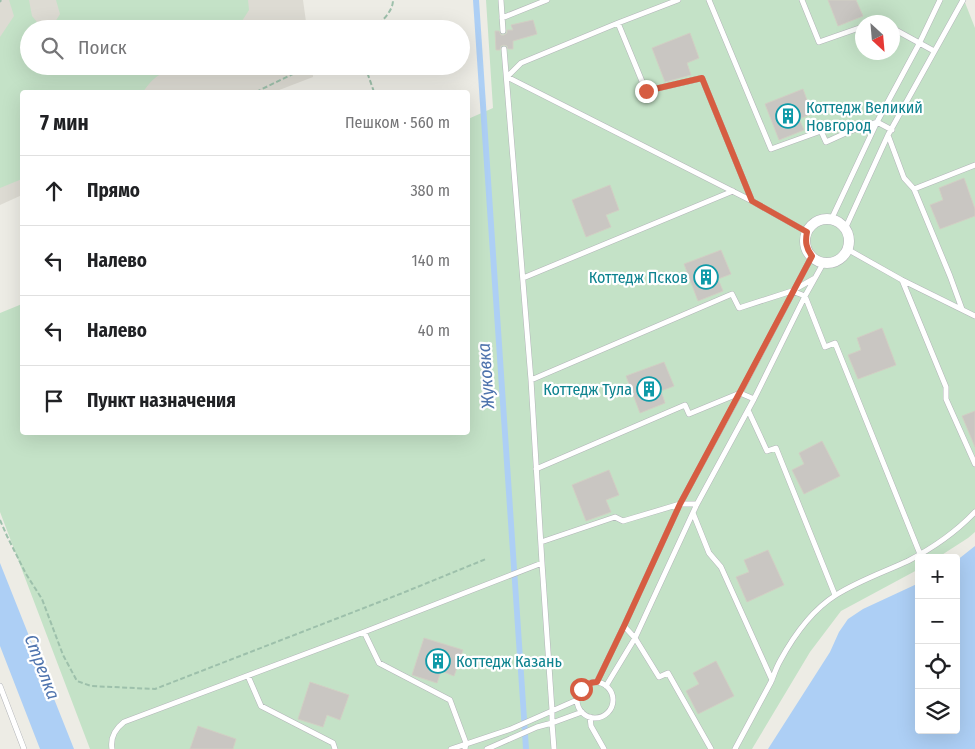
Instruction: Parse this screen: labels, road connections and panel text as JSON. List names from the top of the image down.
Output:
{
  "water": ["Жуковка", "Стрелка"],
  "places": {
    "building": [
      "Коттедж Великий Новгород",
      "Коттедж Псков",
      "Коттедж Тула",
      "Коттедж Казань"
    ]
  },
  "north": "bottom right",
  "page": {
    "search": "Поиск",
    "heading": ["7 мин", "Пешком · 560 m"],
    "list": [
      ["Прямо", "380 m"],
      ["Налево", "140 m"],
      ["Налево", "40 m"],
      "Пункт назначения"
    ],
    "map_buttons": ["+", "−"]
  }
}
